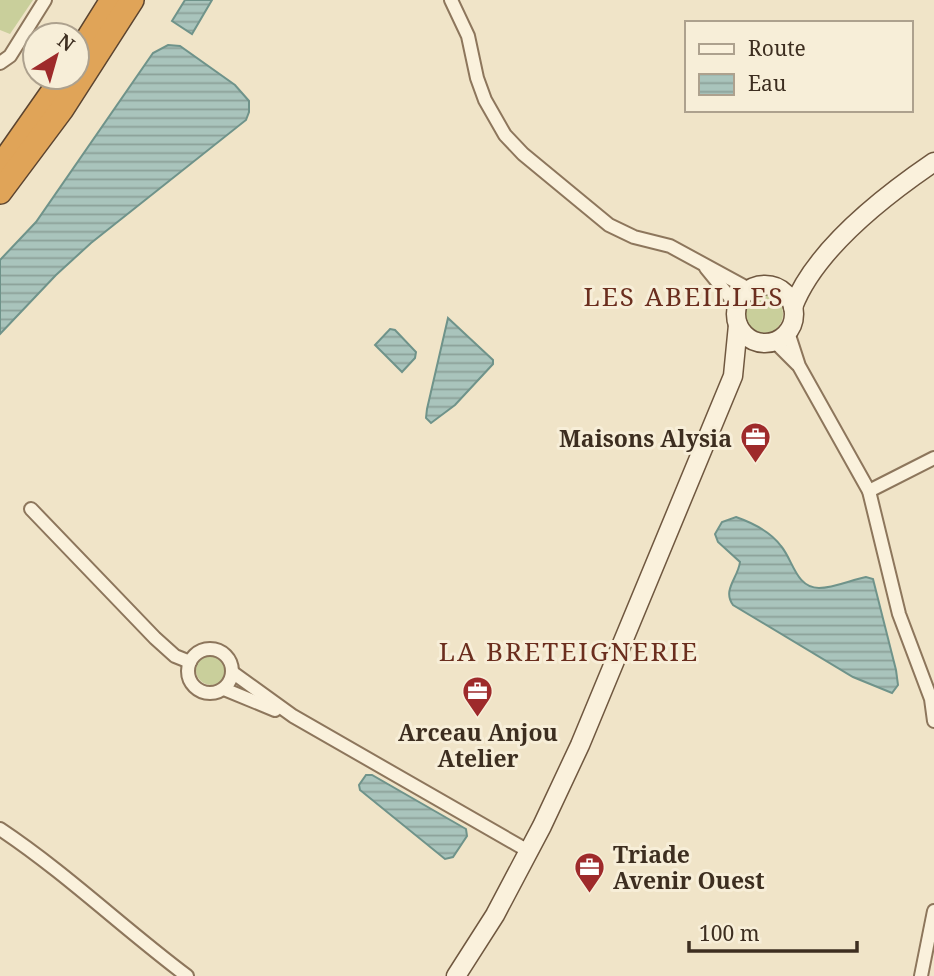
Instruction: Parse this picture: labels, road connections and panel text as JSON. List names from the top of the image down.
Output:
{
  "districts": ["LES ABEILLES", "LA BRETEIGNERIE"],
  "places": {
    "office": ["Maisons Alysia", "Arceau Anjou Atelier", "Triade Avenir Ouest"]
  },
  "legend": ["Route", "Eau"],
  "scale_bar": "100 m",
  "north": "top right"
}
